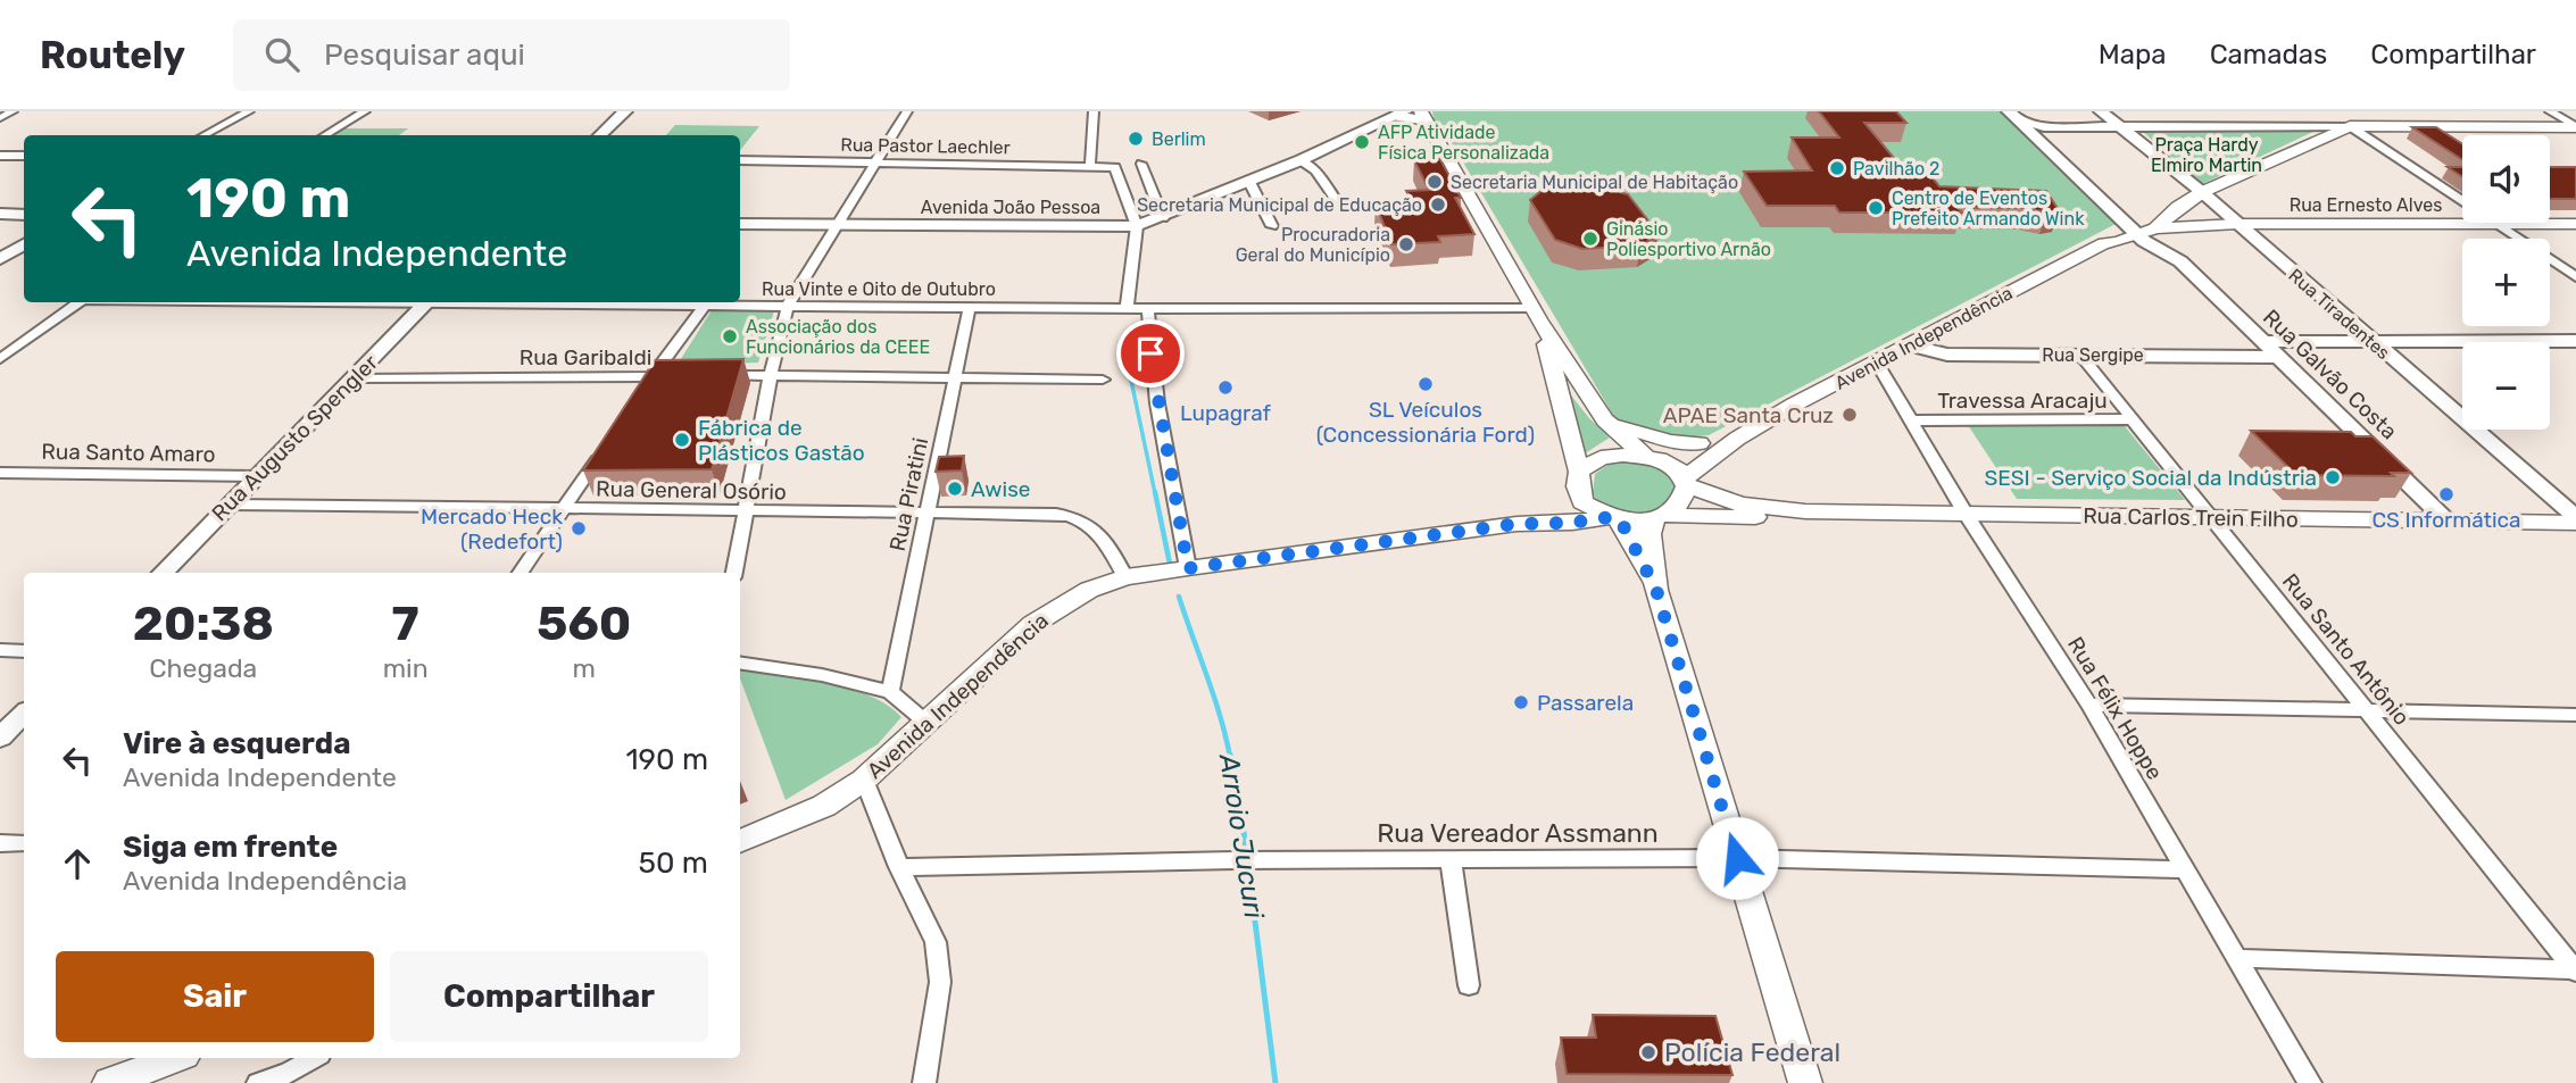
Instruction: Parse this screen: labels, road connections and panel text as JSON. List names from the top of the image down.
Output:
{
  "streets": {
    "main road": ["Rua Ernesto Alves", "Avenida Independência", "Rua Carlos Trein Filho"],
    "street": [
      "Rua Pastor Laechler",
      "Avenida João Pessoa",
      "Rua Vinte e Oito de Outubro",
      "Rua Tiradentes",
      "Rua Sergipe",
      "Rua Garibaldi",
      "Rua Galvão Costa",
      "Travessa Aracaju",
      "Rua Augusto Spengler",
      "Rua Santo Amaro",
      "Rua General Osório",
      "Rua Piratini",
      "Rua Santo Antônio",
      "Rua Félix Hoppe",
      "Rua Vereador Assmann"
    ]
  },
  "crossings": [
    ["Rua Pastor Laechler", "Avenida João Pessoa"],
    ["Rua Ernesto Alves", "Rua Tiradentes"],
    ["Rua Ernesto Alves", "Avenida Independência"],
    ["Rua Ernesto Alves", "Rua Galvão Costa"],
    ["Rua Vinte e Oito de Outubro", "Rua Piratini"],
    ["Rua Tiradentes", "Avenida Independência"],
    ["Rua Tiradentes", "Rua Carlos Trein Filho"],
    ["Avenida Independência", "Rua Sergipe"],
    ["Avenida Independência", "Rua Galvão Costa"],
    ["Avenida Independência", "Rua General Osório"],
    ["Avenida Independência", "Rua Carlos Trein Filho"],
    ["Avenida Independência", "Rua Félix Hoppe"],
    ["Rua Sergipe", "Rua Galvão Costa"],
    ["Rua Sergipe", "Rua Santo Antônio"],
    ["Rua Garibaldi", "Rua Augusto Spengler"],
    ["Rua Galvão Costa", "Rua Carlos Trein Filho"],
    ["Travessa Aracaju", "Rua Santo Antônio"],
    ["Travessa Aracaju", "Rua Félix Hoppe"],
    ["Rua Augusto Spengler", "Rua Santo Amaro"],
    ["Rua Augusto Spengler", "Rua General Osório"],
    ["Rua General Osório", "Rua Piratini"],
    ["Rua Carlos Trein Filho", "Rua Santo Antônio"],
    ["Rua Carlos Trein Filho", "Rua Félix Hoppe"],
    ["Rua Félix Hoppe", "Rua Vereador Assmann"]
  ],
  "water": ["Arroio Jucuri"],
  "parks": ["Praça Hardy Elmiro Martin"],
  "places": [
    "Berlim",
    "AFP Atividade Física Personalizada",
    "Pavilhão 2",
    "Secretaria Municipal de Habitação",
    "Secretaria Municipal de Educação",
    "Centro de Eventos Prefeito Armando Wink",
    "Ginásio Poliesportivo Arnão",
    "Procuradoria Geral do Município",
    "Associação dos Funcionários da CEEE",
    "SL Veículos (Concessionária Ford)",
    "Lupagraf",
    "APAE Santa Cruz",
    "Fábrica de Plásticos Gastão",
    "SESI - Serviço Social da Indústria",
    "Awise",
    "CS Informática",
    "Mercado Heck (Redefort)",
    "Passarela",
    "Polícia Federal"
  ],
  "page": {
    "header": "Routely",
    "search": "Pesquisar aqui",
    "nav": ["Mapa", "Camadas", "Compartilhar"],
    "map_buttons": ["+", "−"],
    "turn": ["190 m", "Avenida Independente"],
    "eta": [
      "20:38",
      "Chegada",
      "7",
      "min",
      "560",
      "m"
    ],
    "list": [
      {
        "name": "Vire à esquerda",
        "note": "Avenida Independente",
        "value": "190 m"
      },
      {
        "name": "Siga em frente",
        "note": "Avenida Independência",
        "value": "50 m"
      }
    ],
    "buttons": ["Sair", "Compartilhar"]
  }
}
